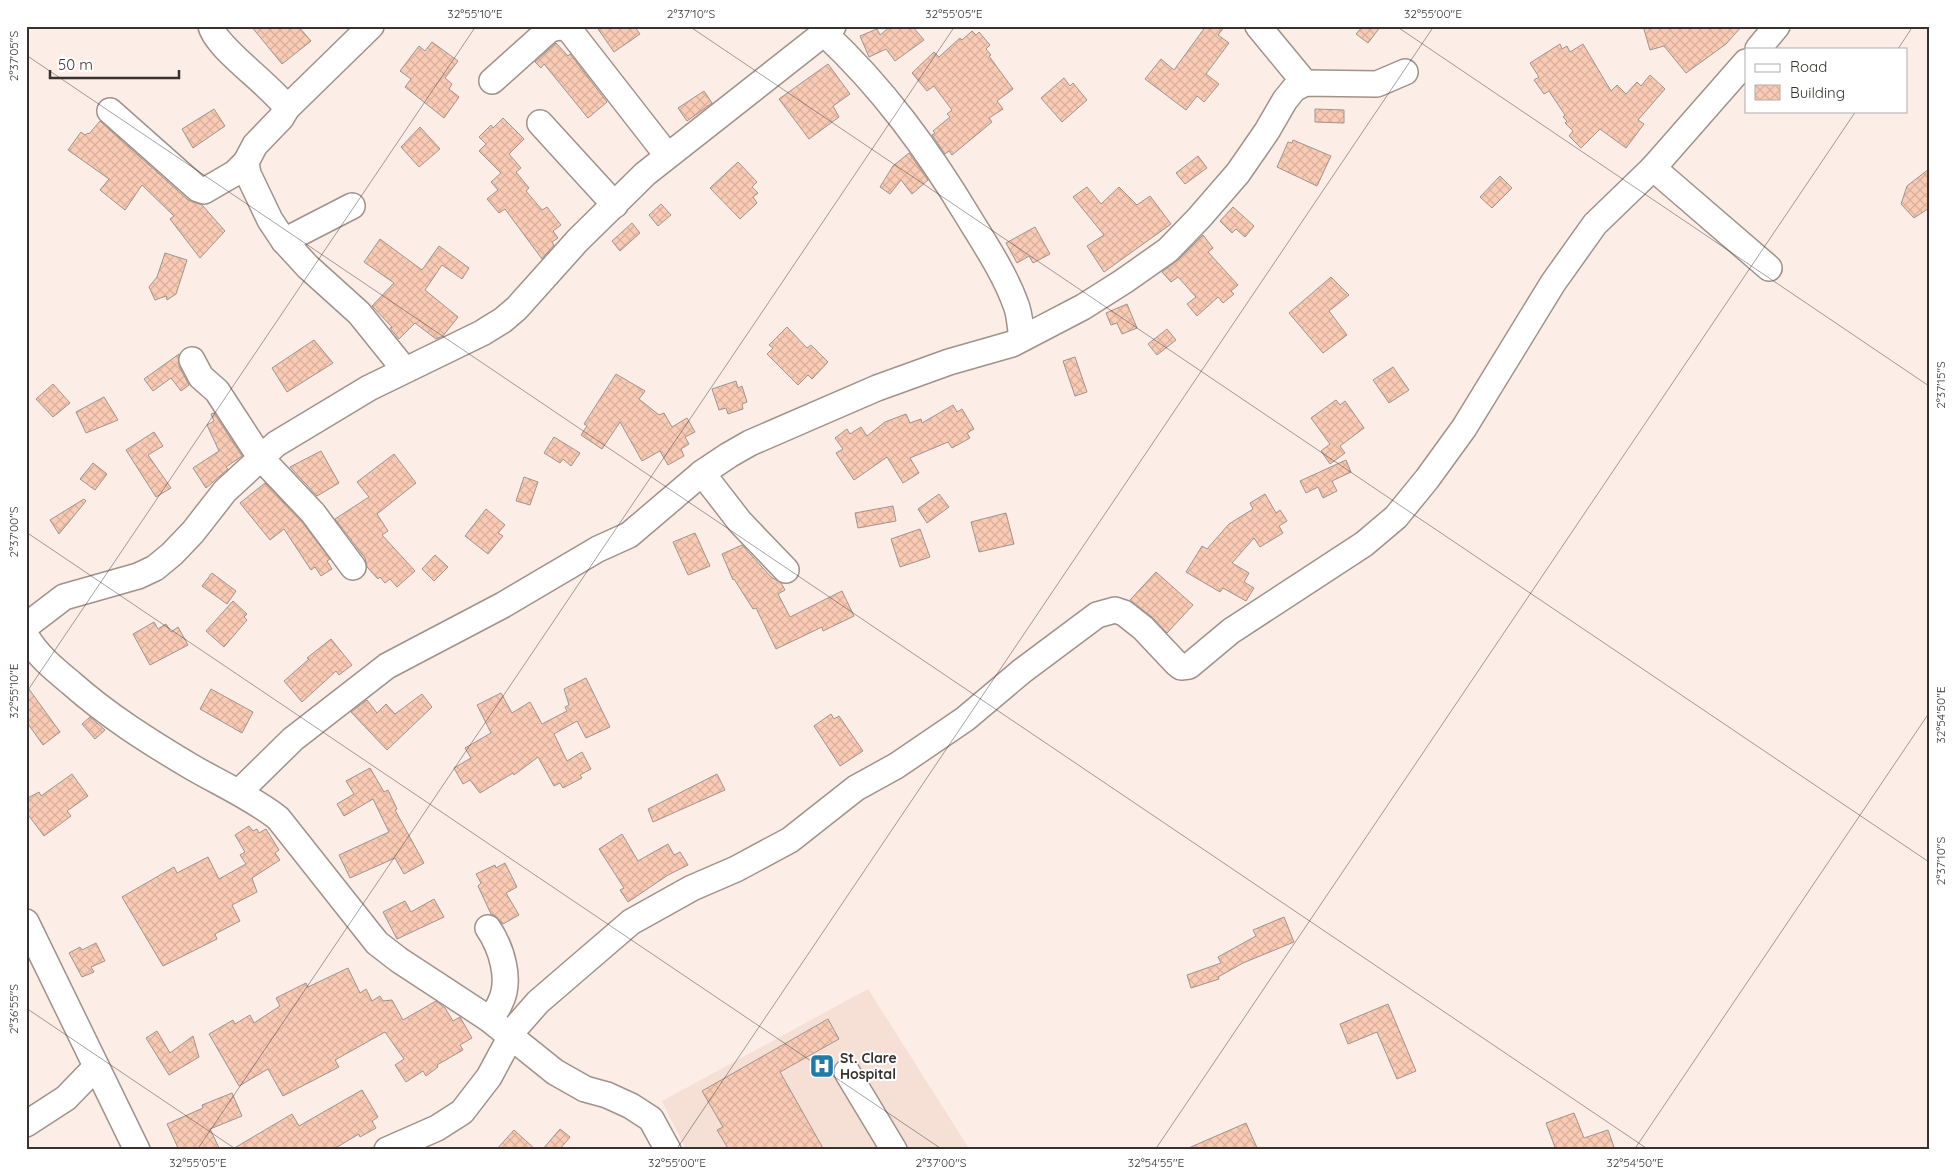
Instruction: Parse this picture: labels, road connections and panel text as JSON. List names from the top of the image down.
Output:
{
  "places": {
    "hospital": ["St. Clare Hospital"]
  },
  "legend": ["Road", "Building"],
  "scale_bar": "50 m",
  "coordinates": [
    "32°55'10\"E",
    "2°37'10\"S",
    "32°55'05\"E",
    "32°55'00\"E",
    "2°37'05\"S",
    "2°37'15\"S",
    "2°37'00\"S",
    "32°54'50\"E",
    "2°36'55\"S",
    "32°54'55\"E"
  ]
}
